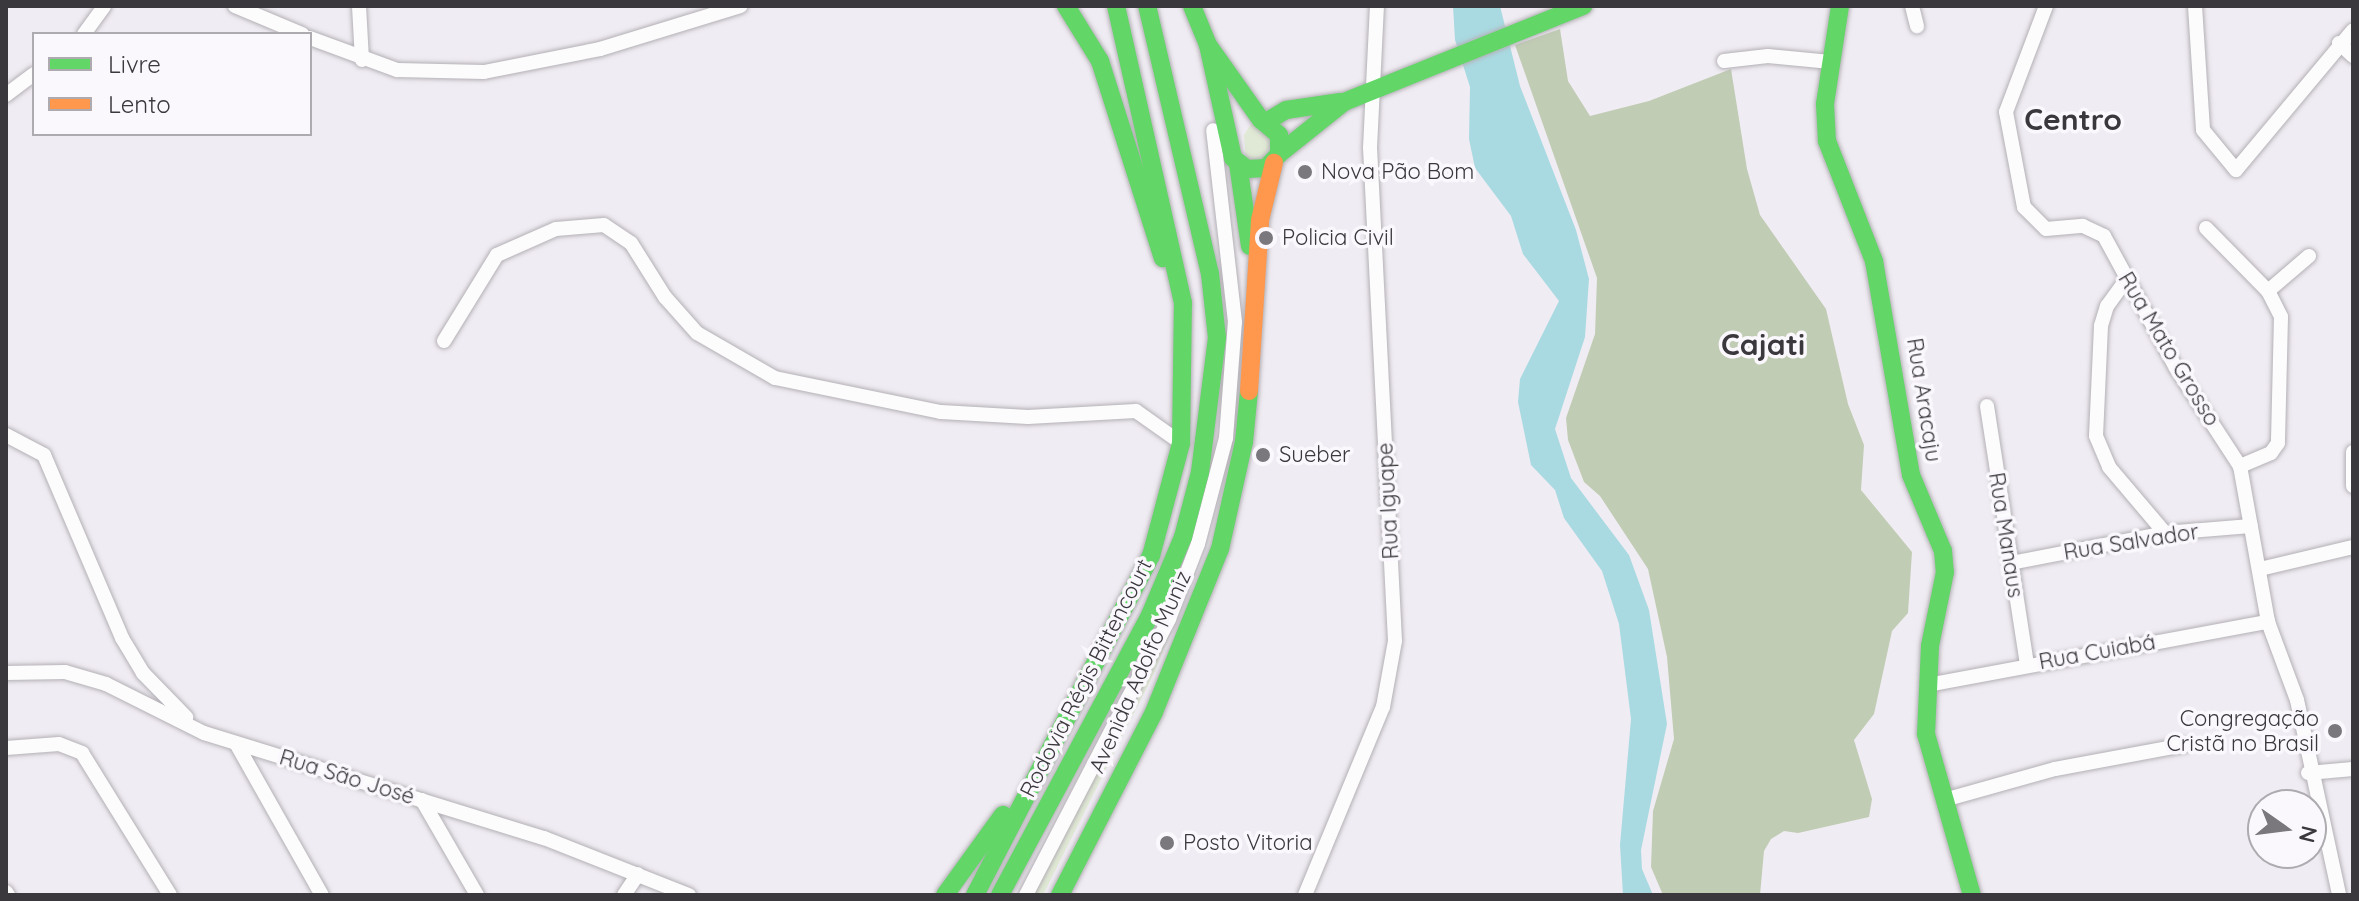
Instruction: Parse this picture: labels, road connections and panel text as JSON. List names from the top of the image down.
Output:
{
  "streets": {
    "main road": ["Rua Aracaju", "Avenida Adolfo Muniz", "Rodovia Régis Bittencourt"],
    "street": [
      "Rua Mato Grosso",
      "Rua Iguape",
      "Rua Manaus",
      "Rua Salvador",
      "Rua Cuiabá",
      "Rua São José"
    ]
  },
  "crossings": [
    ["Rua Mato Grosso", "Rua Salvador"],
    ["Rua Mato Grosso", "Rua Cuiabá"],
    ["Rua Aracaju", "Rua Cuiabá"],
    ["Rua Manaus", "Rua Salvador"],
    ["Rua Manaus", "Rua Cuiabá"]
  ],
  "districts": ["Centro", "Cajati"],
  "places": [
    "Nova Pão Bom",
    "Policia Civil",
    "Sueber",
    "Congregação Cristã no Brasil",
    "Posto Vitoria"
  ],
  "legend": ["Livre", "Lento"],
  "north": "right"
}
